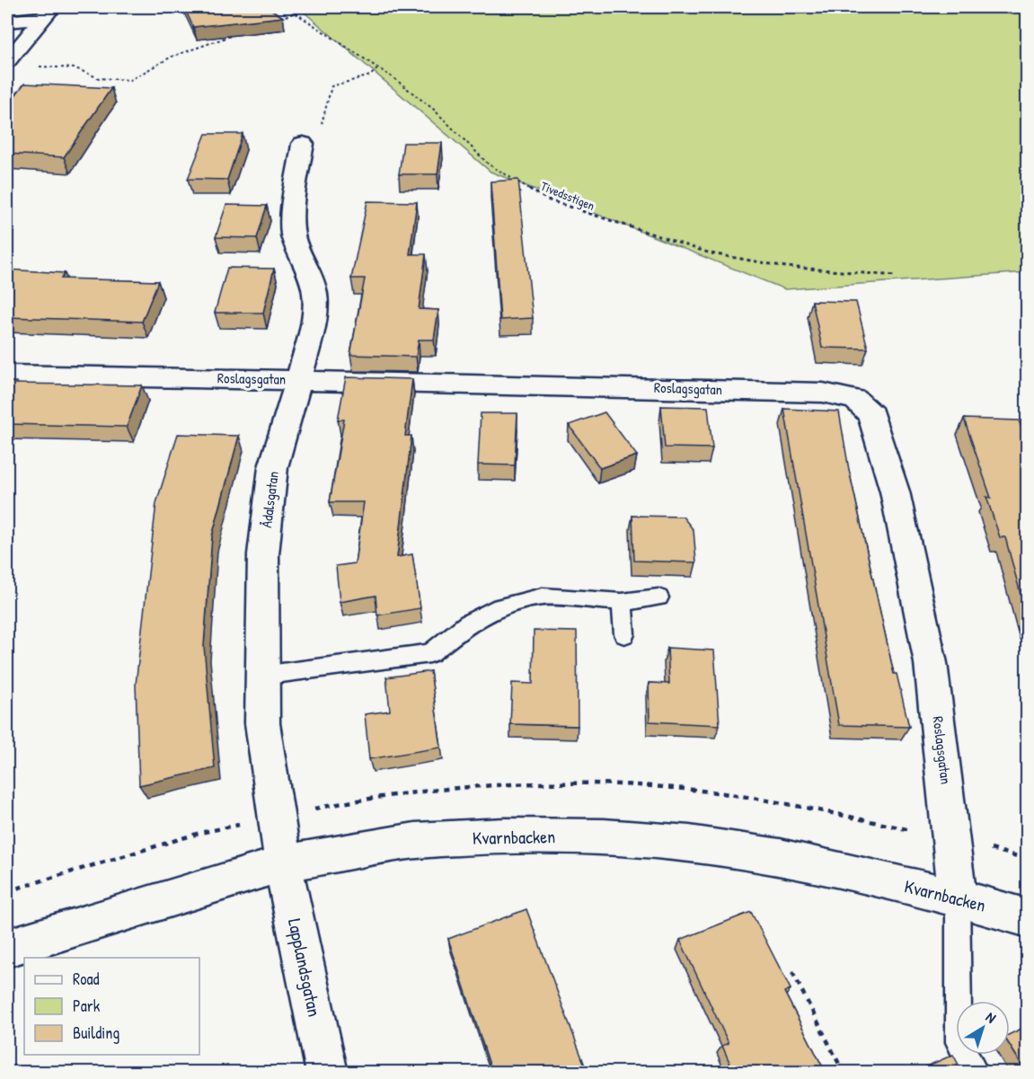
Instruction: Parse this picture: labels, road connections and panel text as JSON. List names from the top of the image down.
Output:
{
  "streets": {
    "street": [
      "Roslagsgatan",
      "Ådalsgatan",
      "Kvarnbacken",
      "Lapplandsgatan"
    ],
    "path": ["Tivedsstigen"]
  },
  "crossings": [
    ["Roslagsgatan", "Ådalsgatan"],
    ["Roslagsgatan", "Kvarnbacken"],
    ["Ådalsgatan", "Kvarnbacken"],
    ["Ådalsgatan", "Lapplandsgatan"],
    ["Kvarnbacken", "Lapplandsgatan"]
  ],
  "legend": ["Road", "Park", "Building"],
  "north": "top right"
}
